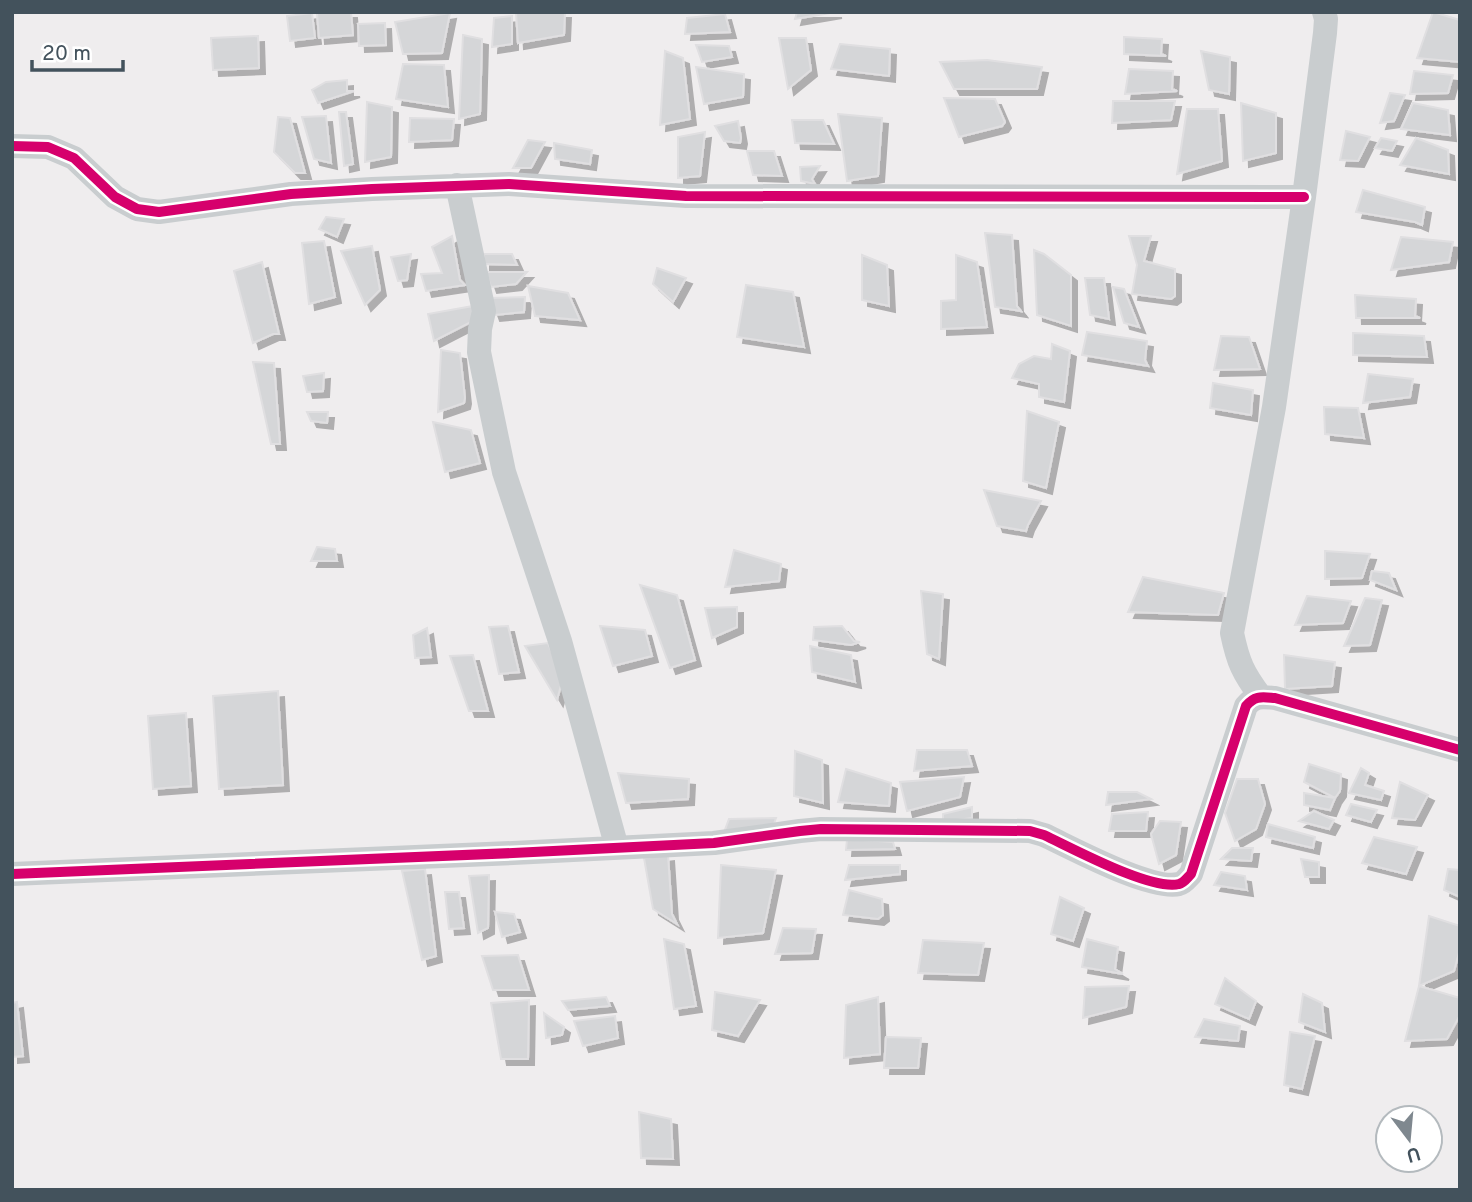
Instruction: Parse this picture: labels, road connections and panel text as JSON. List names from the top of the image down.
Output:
{
  "scale_bar": "20 m",
  "north": "bottom"
}
